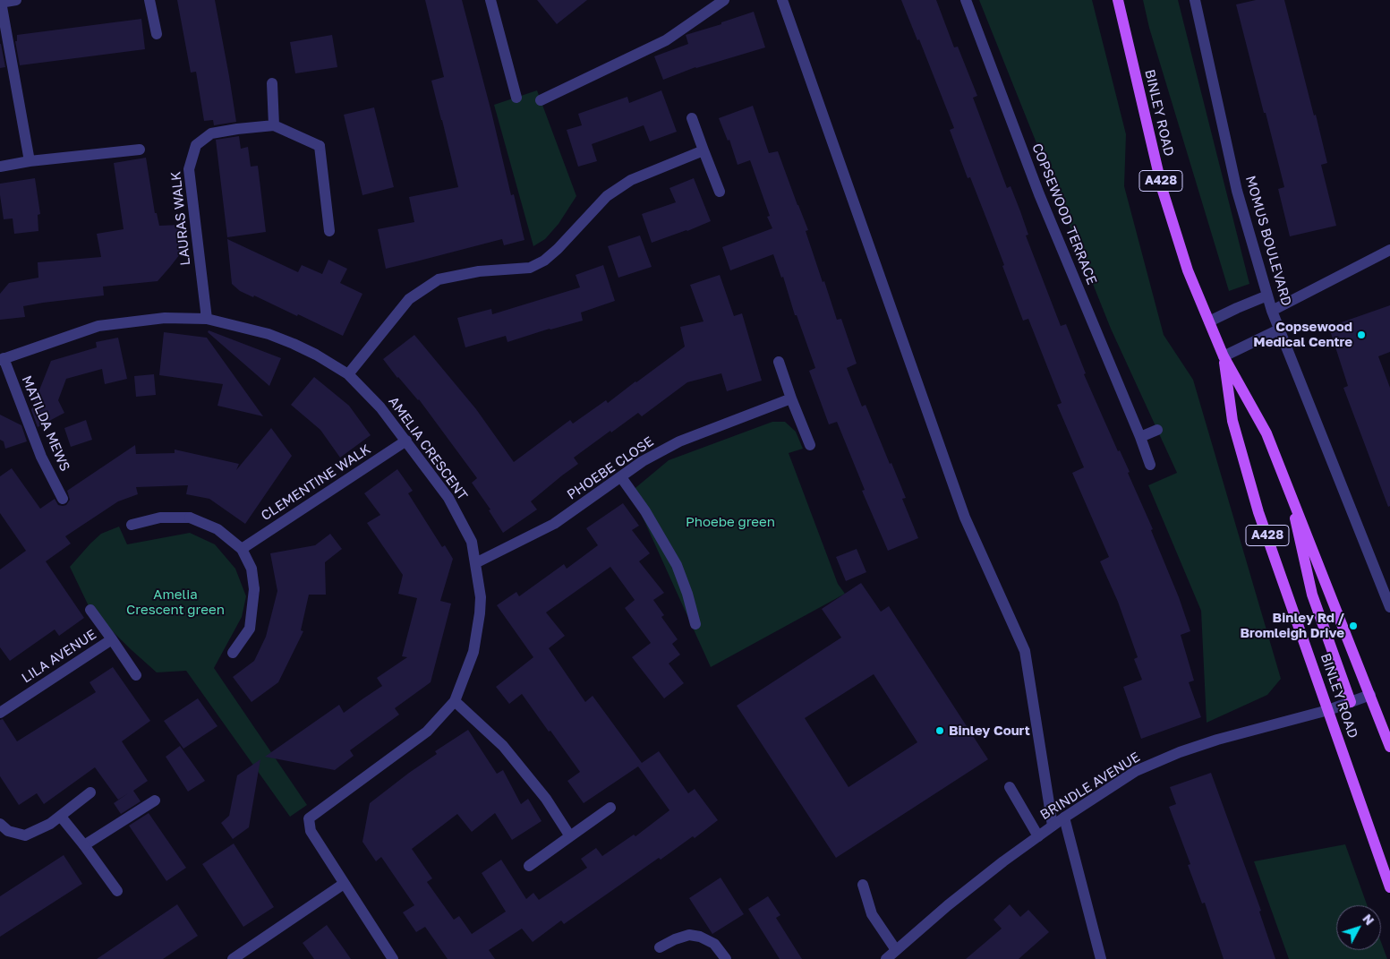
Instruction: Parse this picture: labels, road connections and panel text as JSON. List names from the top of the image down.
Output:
{
  "streets": {
    "main road": ["BINLEY ROAD", "A428"],
    "street": [
      "COPSEWOOD TERRACE",
      "LAURAS WALK",
      "MOMUS BOULEVARD",
      "MATILDA MEWS",
      "AMELIA CRESCENT",
      "PHOEBE CLOSE",
      "CLEMENTINE WALK",
      "LILA AVENUE",
      "BRINDLE AVENUE"
    ]
  },
  "crossings": [
    ["BINLEY ROAD", "A428"],
    ["BINLEY ROAD", "BRINDLE AVENUE"],
    ["A428", "BRINDLE AVENUE"],
    ["LAURAS WALK", "AMELIA CRESCENT"],
    ["MATILDA MEWS", "AMELIA CRESCENT"],
    ["AMELIA CRESCENT", "PHOEBE CLOSE"],
    ["AMELIA CRESCENT", "CLEMENTINE WALK"]
  ],
  "parks": ["Phoebe green", "Amelia Crescent green"],
  "places": ["Copsewood Medical Centre", "Binley Rd / Bromleigh Drive", "Binley Court"],
  "north": "top right"
}
